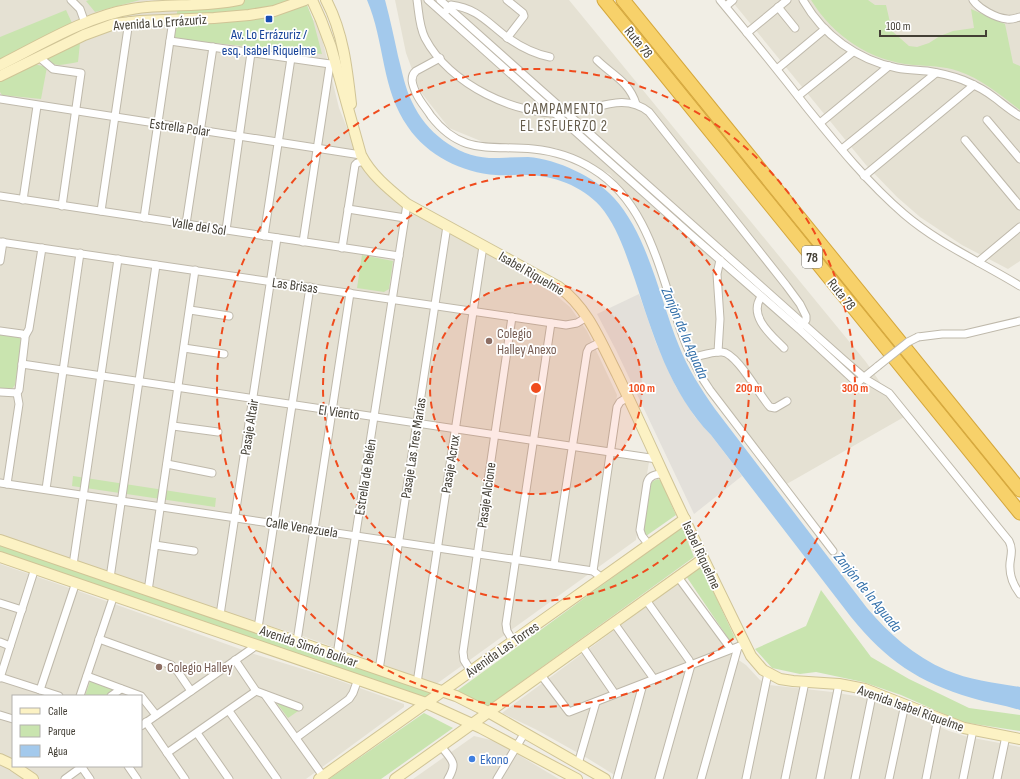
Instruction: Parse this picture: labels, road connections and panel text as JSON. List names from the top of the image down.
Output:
{
  "streets": {
    "highway": ["Ruta 78", "78"],
    "street": [
      "Avenida Lo Errázuriz",
      "Estrella Polar",
      "Valle del Sol",
      "Isabel Riquelme",
      "Las Brisas",
      "El Viento",
      "Pasaje Altair",
      "Pasaje Las Tres Marías",
      "Pasaje Acrux",
      "Estrella de Belén",
      "Pasaje Alcione",
      "Calle Venezuela",
      "Avenida Simón Bolívar",
      "Avenida Las Torres",
      "Avenida Isabel Riquelme"
    ]
  },
  "crossings": [
    ["Estrella Polar", "Isabel Riquelme"],
    ["Valle del Sol", "Pasaje Altair"],
    ["Valle del Sol", "Estrella de Belén"],
    ["Isabel Riquelme", "Las Brisas"],
    ["Isabel Riquelme", "El Viento"],
    ["Isabel Riquelme", "Pasaje Las Tres Marías"],
    ["Isabel Riquelme", "Pasaje Acrux"],
    ["Isabel Riquelme", "Estrella de Belén"],
    ["Isabel Riquelme", "Avenida Las Torres"],
    ["Isabel Riquelme", "Avenida Isabel Riquelme"],
    ["Las Brisas", "Pasaje Altair"],
    ["Las Brisas", "Pasaje Las Tres Marías"],
    ["Las Brisas", "Pasaje Acrux"],
    ["Las Brisas", "Estrella de Belén"],
    ["Las Brisas", "Pasaje Alcione"],
    ["El Viento", "Pasaje Altair"],
    ["El Viento", "Pasaje Las Tres Marías"],
    ["El Viento", "Pasaje Acrux"],
    ["El Viento", "Estrella de Belén"],
    ["El Viento", "Pasaje Alcione"],
    ["Pasaje Altair", "Calle Venezuela"],
    ["Pasaje Altair", "Avenida Simón Bolívar"],
    ["Pasaje Las Tres Marías", "Calle Venezuela"],
    ["Pasaje Las Tres Marías", "Avenida Simón Bolívar"],
    ["Pasaje Acrux", "Calle Venezuela"],
    ["Pasaje Acrux", "Avenida Simón Bolívar"],
    ["Estrella de Belén", "Calle Venezuela"],
    ["Estrella de Belén", "Avenida Simón Bolívar"],
    ["Pasaje Alcione", "Calle Venezuela"],
    ["Pasaje Alcione", "Avenida Las Torres"],
    ["Calle Venezuela", "Avenida Las Torres"],
    ["Avenida Simón Bolívar", "Avenida Las Torres"]
  ],
  "districts": ["CAMPAMENTO EL ESFUERZO 2"],
  "water": ["Zanjón de la Aguada"],
  "places": {
    "transit": ["Av. Lo Errázuriz / esq. Isabel Riquelme"],
    "other": ["Colegio Halley Anexo", "Colegio Halley", "Ekono"]
  },
  "legend": ["Calle", "Parque", "Agua"],
  "scale_bar": "100 m",
  "rings": ["100 m", "200 m", "300 m"]
}
